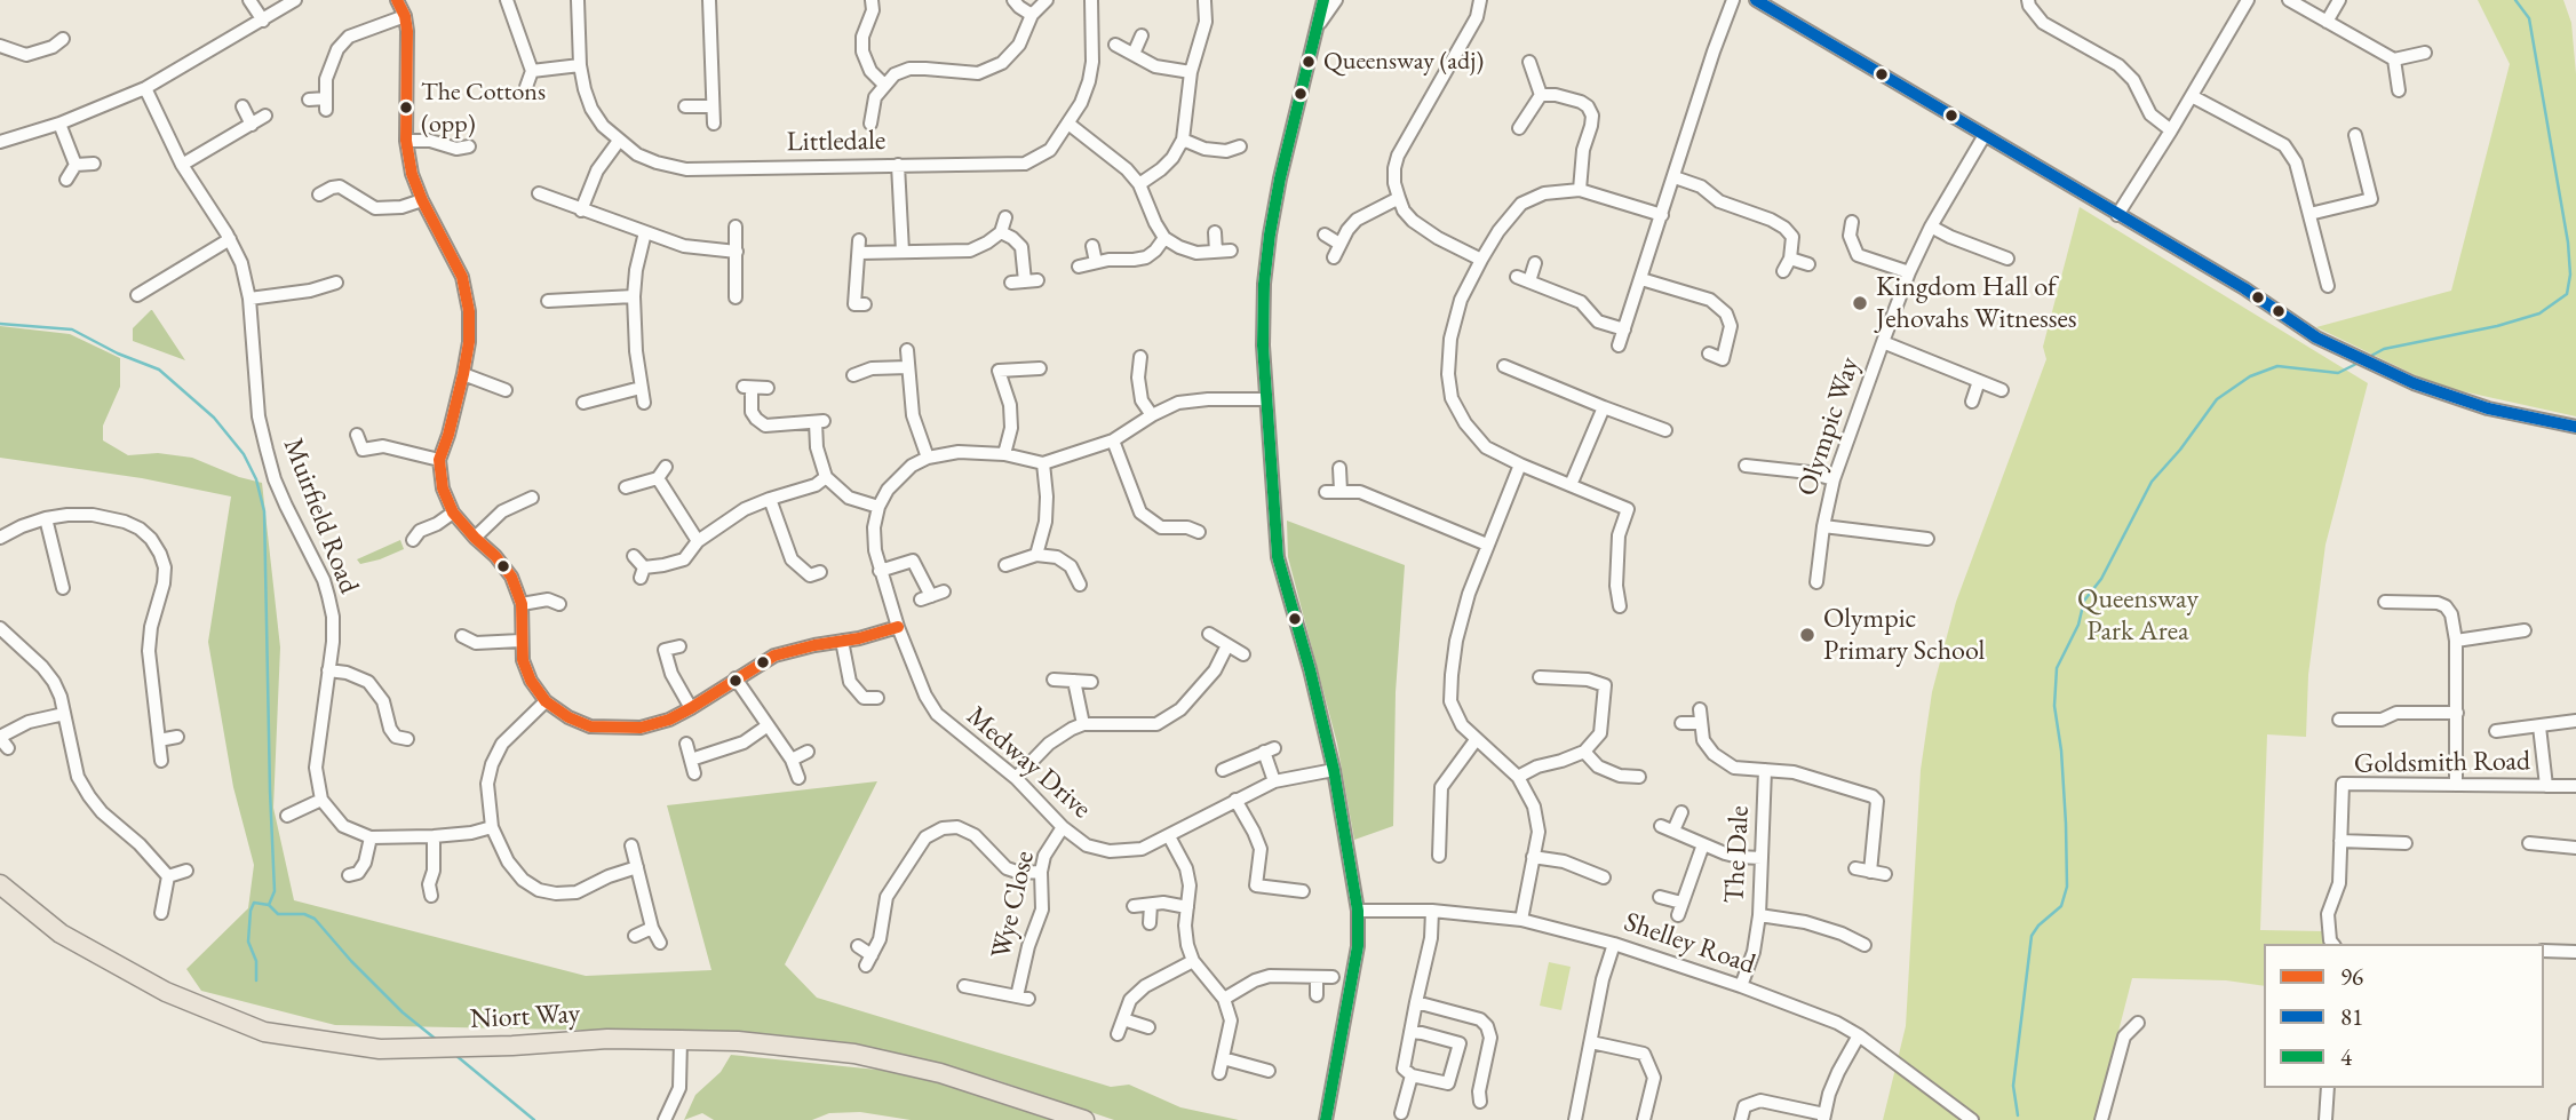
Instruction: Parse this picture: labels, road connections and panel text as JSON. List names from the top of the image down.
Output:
{
  "streets": {
    "highway": ["Niort Way"],
    "street": [
      "Littledale",
      "Olympic Way",
      "Muirfield Road",
      "Medway Drive",
      "Goldsmith Road",
      "The Dale",
      "Wye Close",
      "Shelley Road"
    ]
  },
  "crossings": [
    ["Medway Drive", "Wye Close"],
    ["The Dale", "Shelley Road"]
  ],
  "parks": ["Queensway Park Area"],
  "places": [
    "Queensway (adj)",
    "The Cottons (opp)",
    "Kingdom Hall of Jehovahs Witnesses",
    "Olympic Primary School"
  ],
  "lines": ["transit line 96", "transit line 81", "transit line 4"],
  "legend": ["96", "81", "4"]
}
